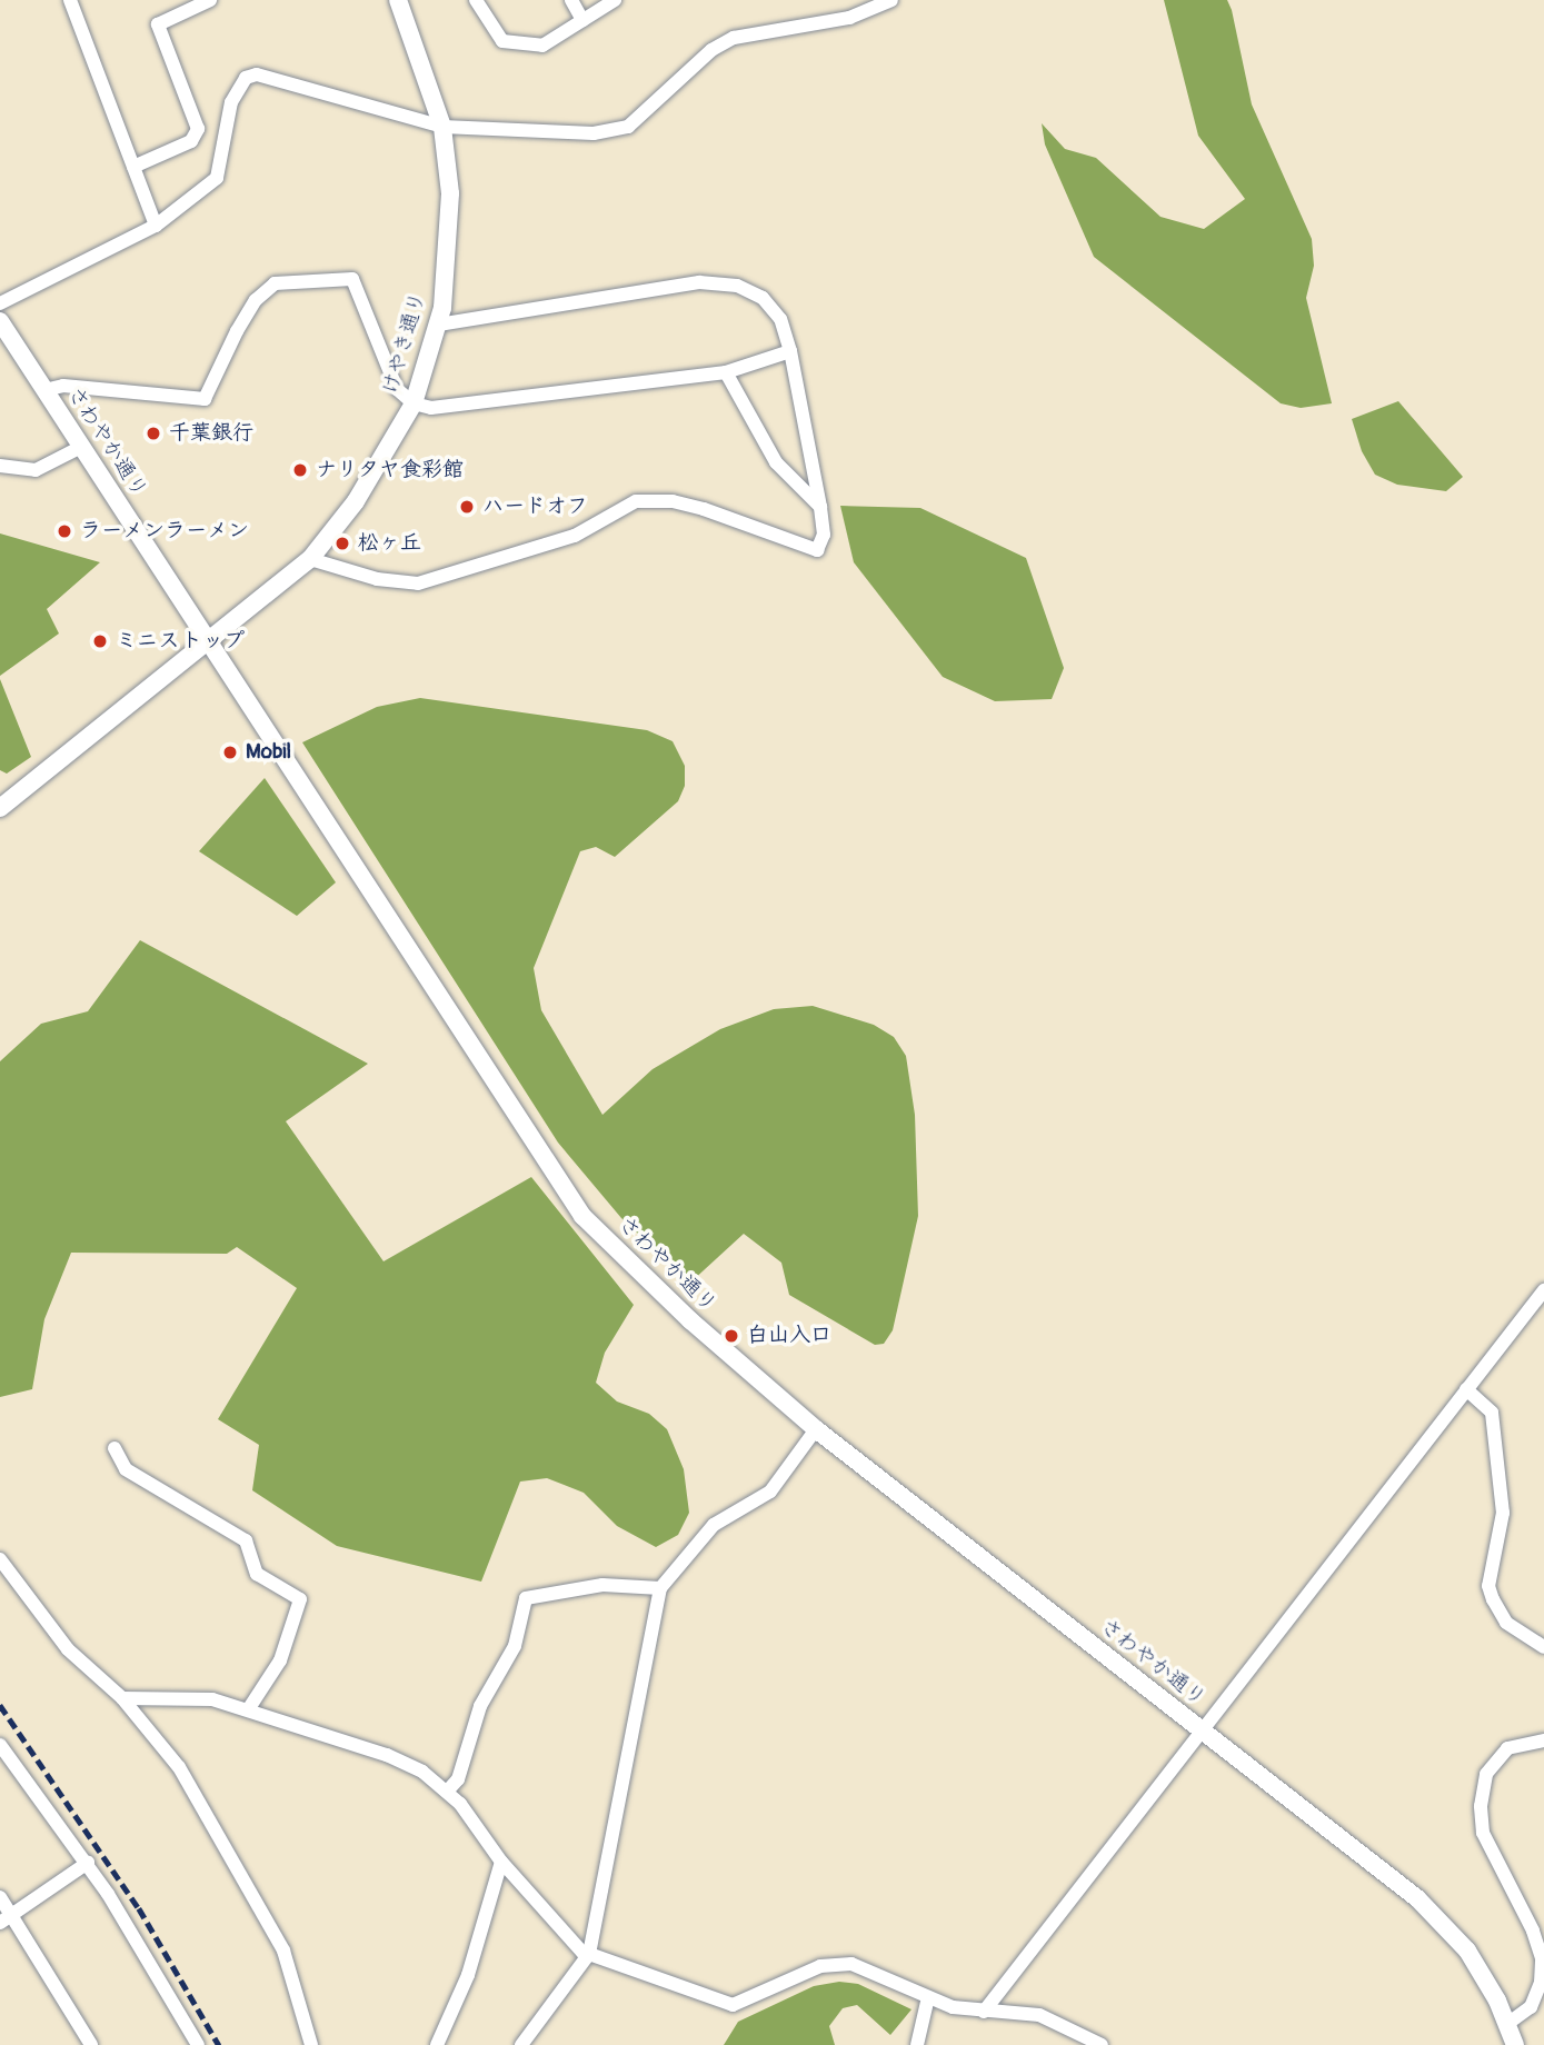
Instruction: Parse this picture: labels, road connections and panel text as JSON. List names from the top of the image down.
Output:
{
  "streets": {
    "street": ["けやき通り", "さわやか通り"]
  },
  "crossings": [
    ["けやき通り", "さわやか通り"]
  ],
  "places": [
    "千葉銀行",
    "ナリタヤ食彩館",
    "ハードオフ",
    "ラーメンラーメン",
    "松ヶ丘",
    "ミニストップ",
    "Mobil",
    "白山入口"
  ]
}
